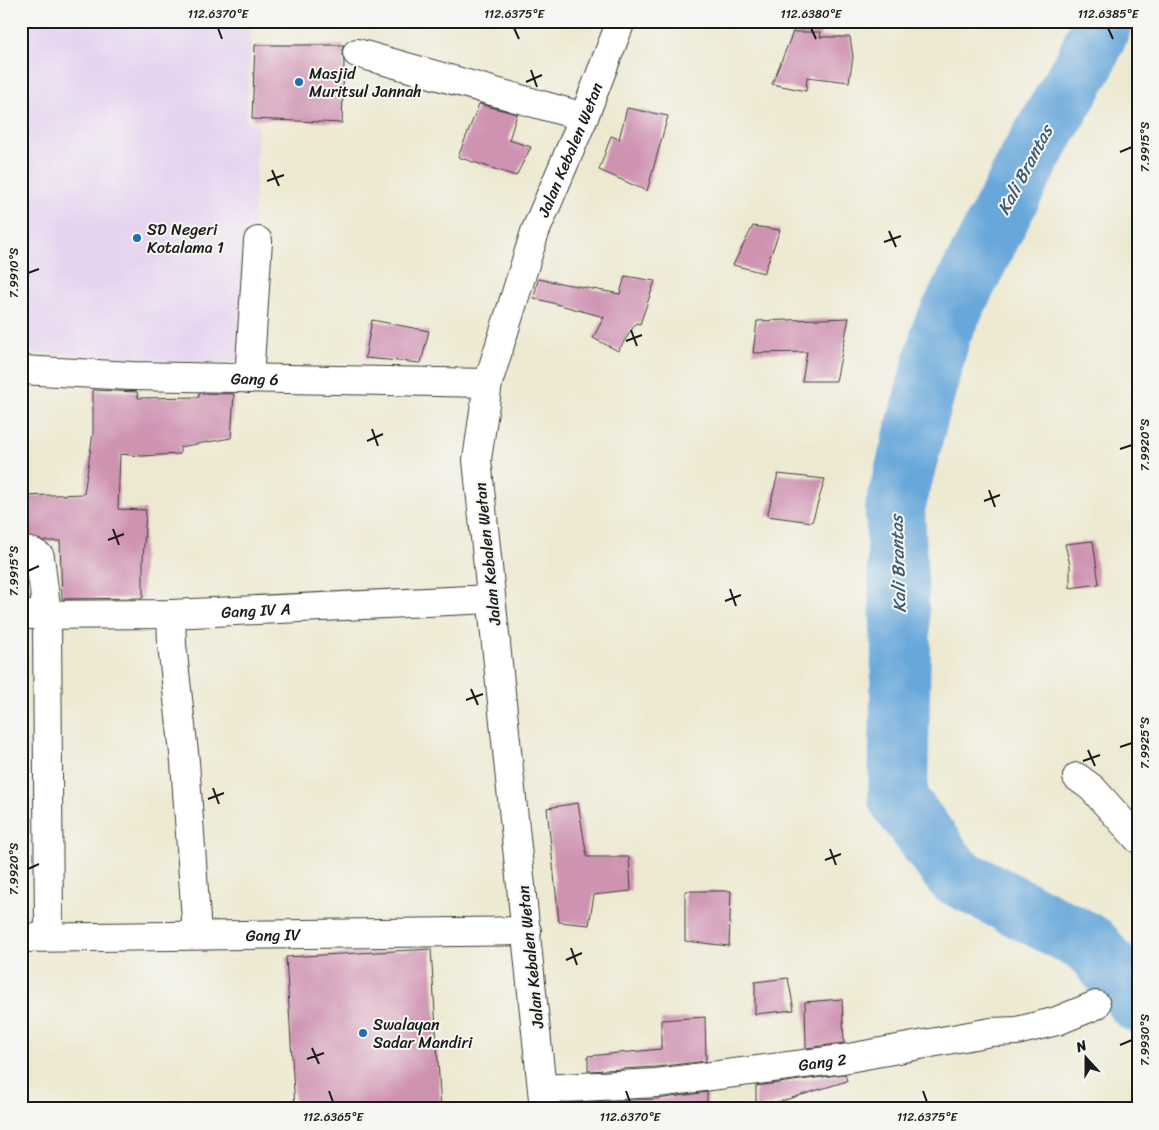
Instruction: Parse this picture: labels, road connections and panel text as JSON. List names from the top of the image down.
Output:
{
  "streets": {
    "street": [
      "Jalan Kebalen Wetan",
      "Gang 6",
      "Gang IV A",
      "Gang IV",
      "Gang 2"
    ]
  },
  "crossings": [
    ["Jalan Kebalen Wetan", "Gang 6"],
    ["Jalan Kebalen Wetan", "Gang IV A"],
    ["Jalan Kebalen Wetan", "Gang IV"],
    ["Jalan Kebalen Wetan", "Gang 2"]
  ],
  "water": ["Kali Brantas"],
  "places": ["Masjid Muritsul Jannah", "SD Negeri Kotalama 1", "Swalayan Sadar Mandiri"],
  "north": "top",
  "coordinates": [
    "112.6370°E",
    "112.6375°E",
    "112.6380°E",
    "112.6385°E",
    "7.9915°S",
    "7.9910°S",
    "7.9920°S",
    "7.9925°S",
    "7.9930°S",
    "112.6365°E"
  ]
}
